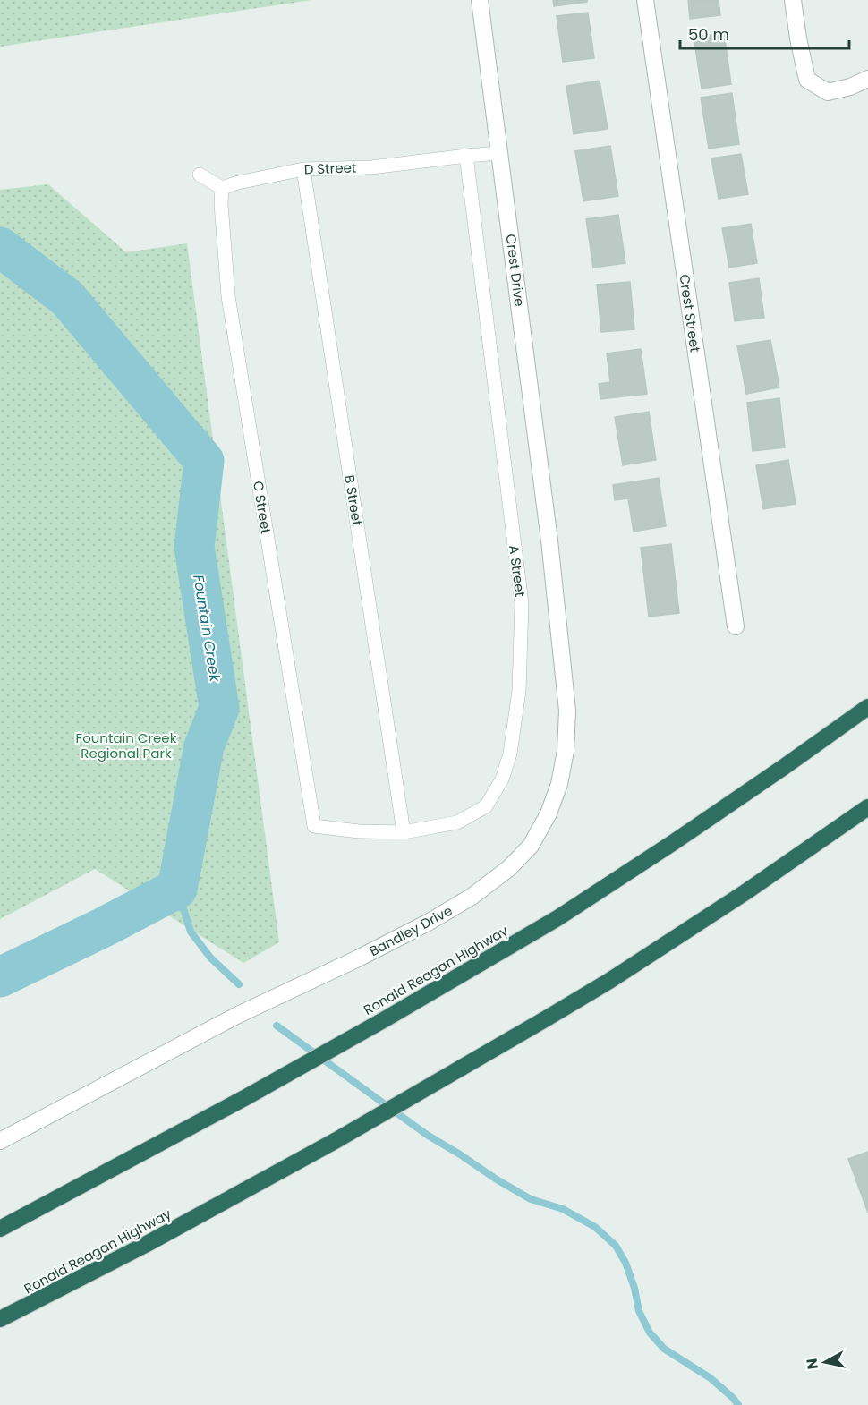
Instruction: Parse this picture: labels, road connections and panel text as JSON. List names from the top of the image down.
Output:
{
  "streets": {
    "highway": ["Ronald Reagan Highway"],
    "street": ["Crest Drive", "Crest Street", "Bandley Drive"],
    "lane": [
      "D Street",
      "B Street",
      "C Street",
      "A Street"
    ]
  },
  "crossings": [
    ["D Street", "Crest Drive"],
    ["D Street", "B Street"],
    ["D Street", "C Street"],
    ["D Street", "A Street"],
    ["Crest Drive", "Bandley Drive"],
    ["B Street", "A Street"],
    ["C Street", "A Street"]
  ],
  "water": ["Fountain Creek"],
  "parks": ["Fountain Creek Regional Park"],
  "scale_bar": "50 m",
  "north": "left"
}
